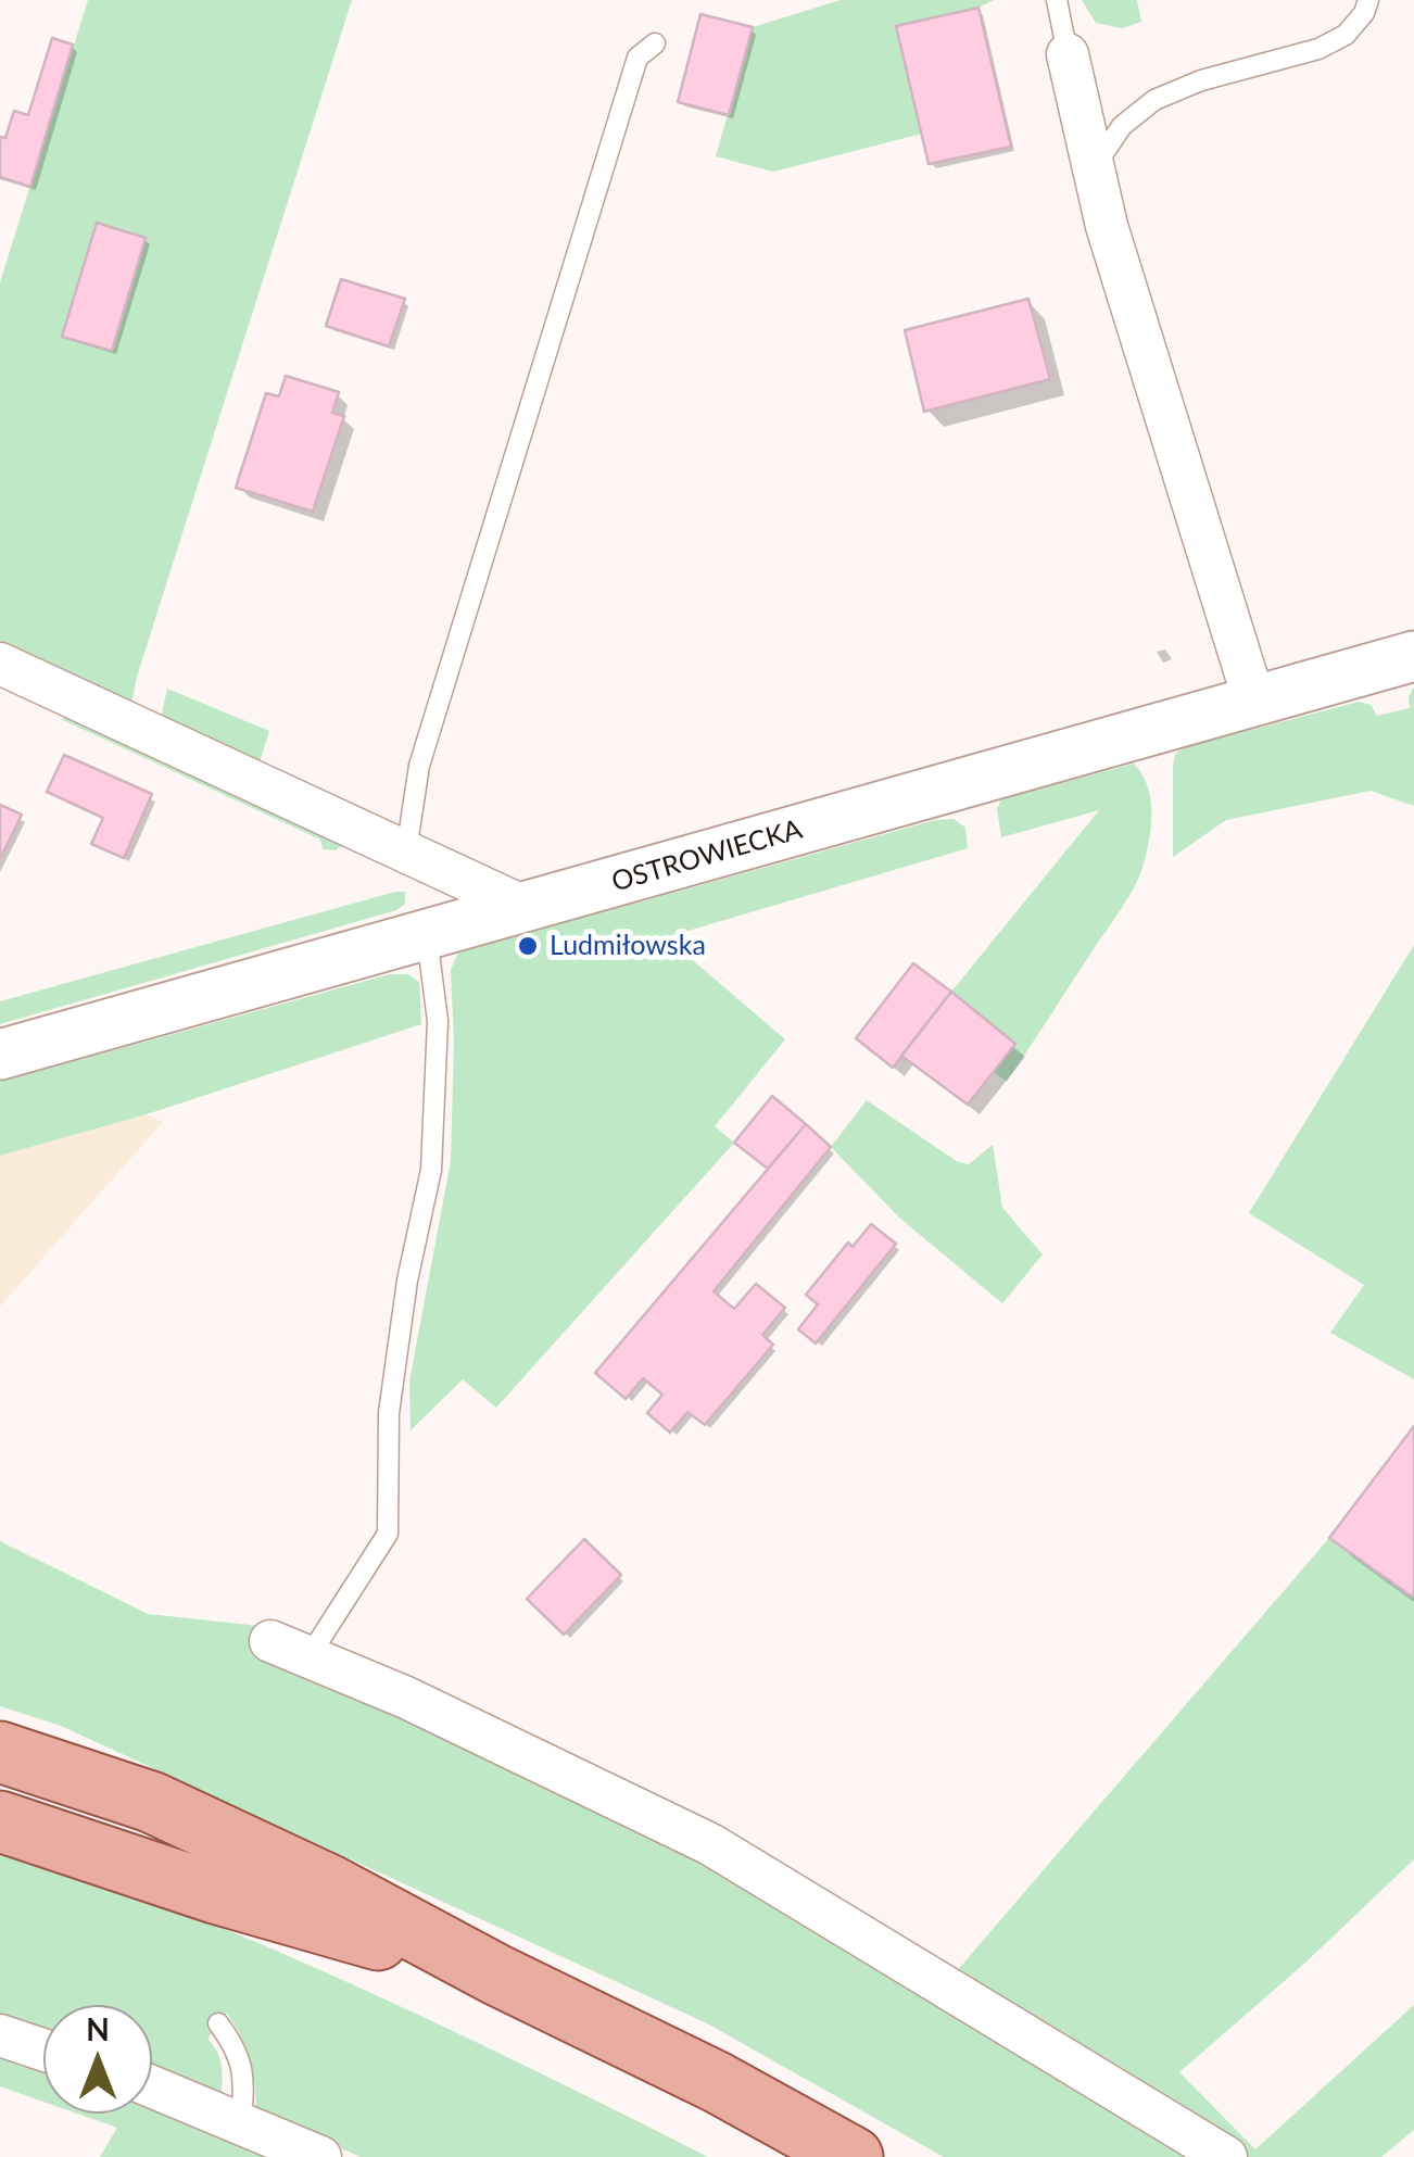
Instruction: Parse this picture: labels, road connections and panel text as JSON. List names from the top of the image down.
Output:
{
  "streets": {
    "street": ["OSTROWIECKA"]
  },
  "places": ["Ludmiłowska"],
  "north": "top"
}
